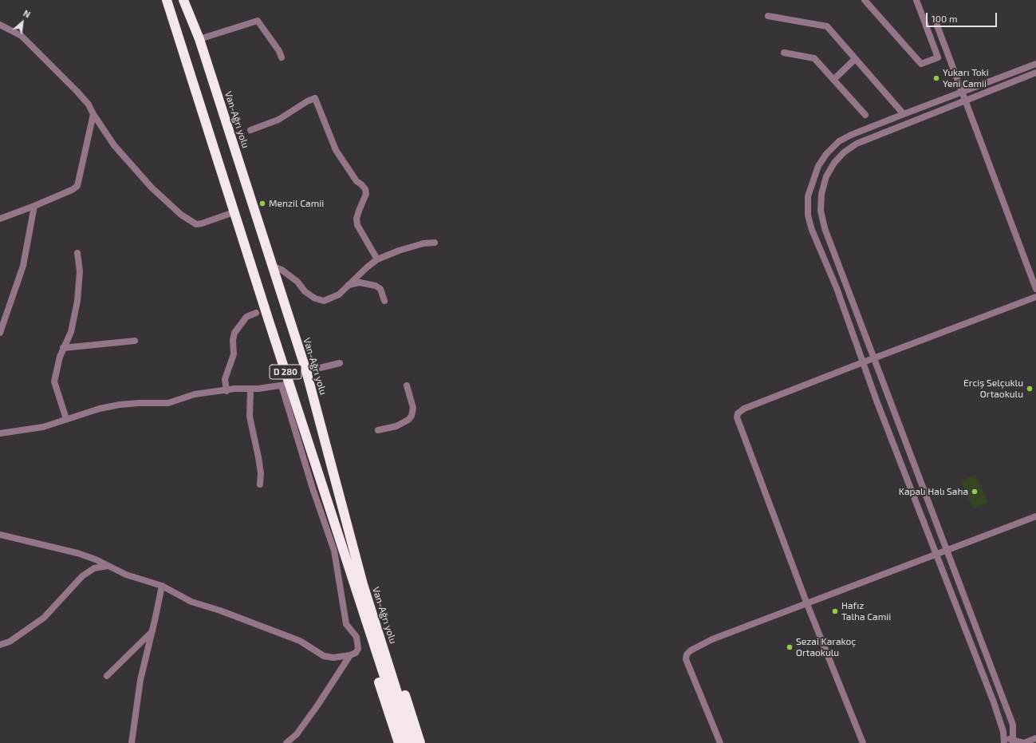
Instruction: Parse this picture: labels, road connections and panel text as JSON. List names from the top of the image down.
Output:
{
  "streets": {
    "highway": ["Van-Ağrı yolu", "D 280"]
  },
  "crossings": [
    ["Van-Ağrı yolu", "D 280"]
  ],
  "places": [
    "Yukarı Toki Yeni Camii",
    "Menzil Camii",
    "Erciş Selçuklu Ortaokulu",
    "Kapalı Halı Saha",
    "Hafız Talha Camii",
    "Sezai Karakoç Ortaokulu"
  ],
  "scale_bar": "100 m",
  "north": "top right"
}
